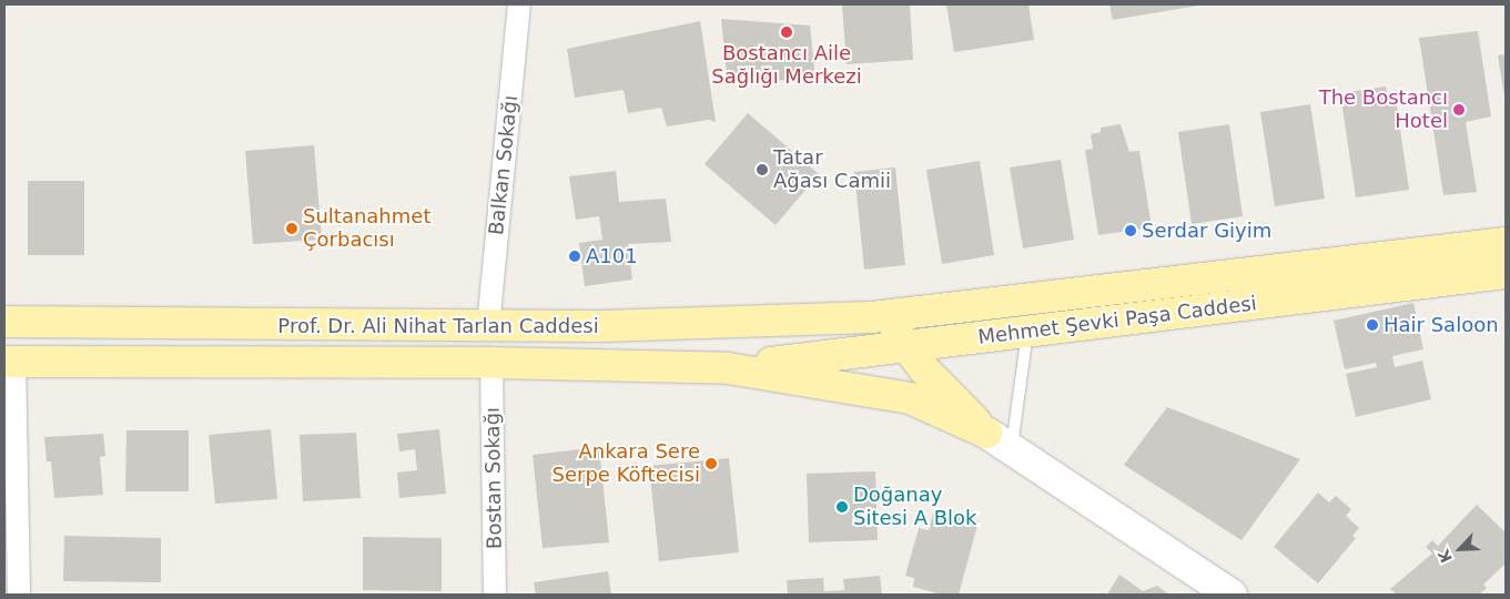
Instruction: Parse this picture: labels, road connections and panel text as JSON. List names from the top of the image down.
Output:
{
  "streets": {
    "main road": ["Mehmet Şevki Paşa Caddesi", "Prof. Dr. Ali Nihat Tarlan Caddesi"],
    "street": ["Balkan Sokağı", "Bostan Sokağı"]
  },
  "crossings": [
    ["Balkan Sokağı", "Prof. Dr. Ali Nihat Tarlan Caddesi"],
    ["Mehmet Şevki Paşa Caddesi", "Prof. Dr. Ali Nihat Tarlan Caddesi"],
    ["Prof. Dr. Ali Nihat Tarlan Caddesi", "Bostan Sokağı"]
  ],
  "places": [
    "Bostancı Aile Sağlığı Merkezi",
    "The Bostancı Hotel",
    "Tatar Ağası Camii",
    "Sultanahmet Çorbacısı",
    "Serdar Giyim",
    "A101",
    "Hair Saloon",
    "Ankara Sere Serpe Köftecisi",
    "Doğanay Sitesi A Blok"
  ],
  "north": "bottom left"
}
